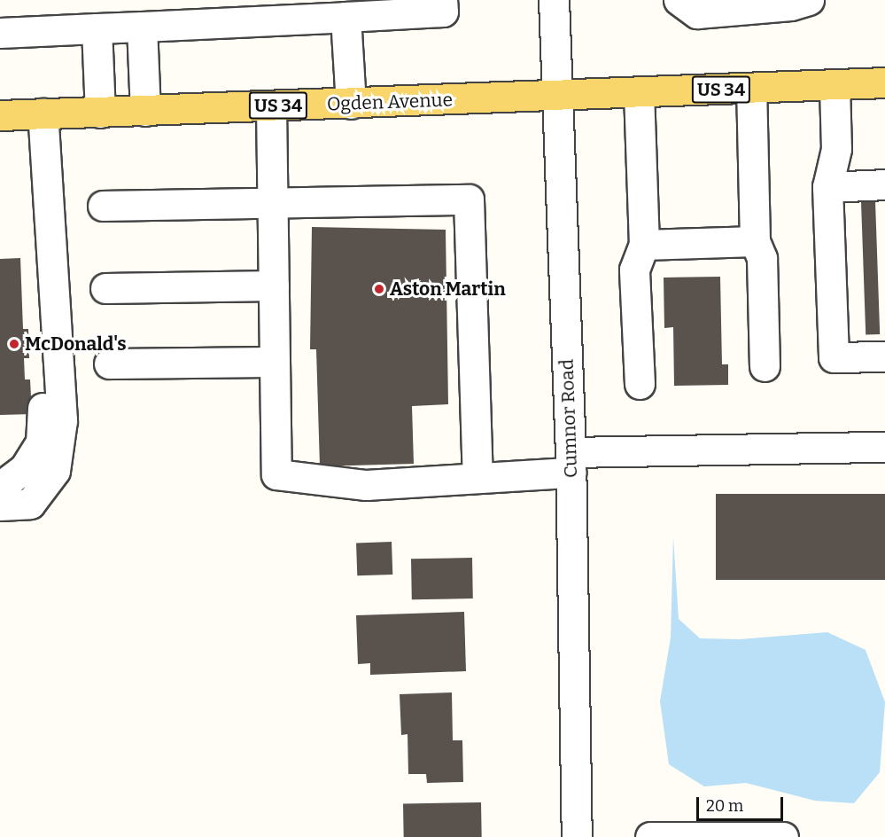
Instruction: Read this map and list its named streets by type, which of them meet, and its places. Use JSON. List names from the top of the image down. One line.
{"streets":{"main road":["US 34","Ogden Avenue"],"street":["Cumnor Road"]},"crossings":[["US 34","Ogden Avenue"],["US 34","Cumnor Road"],["Ogden Avenue","Cumnor Road"]],"places":["Aston Martin","McDonald's"],"scale_bar":"20 m"}
